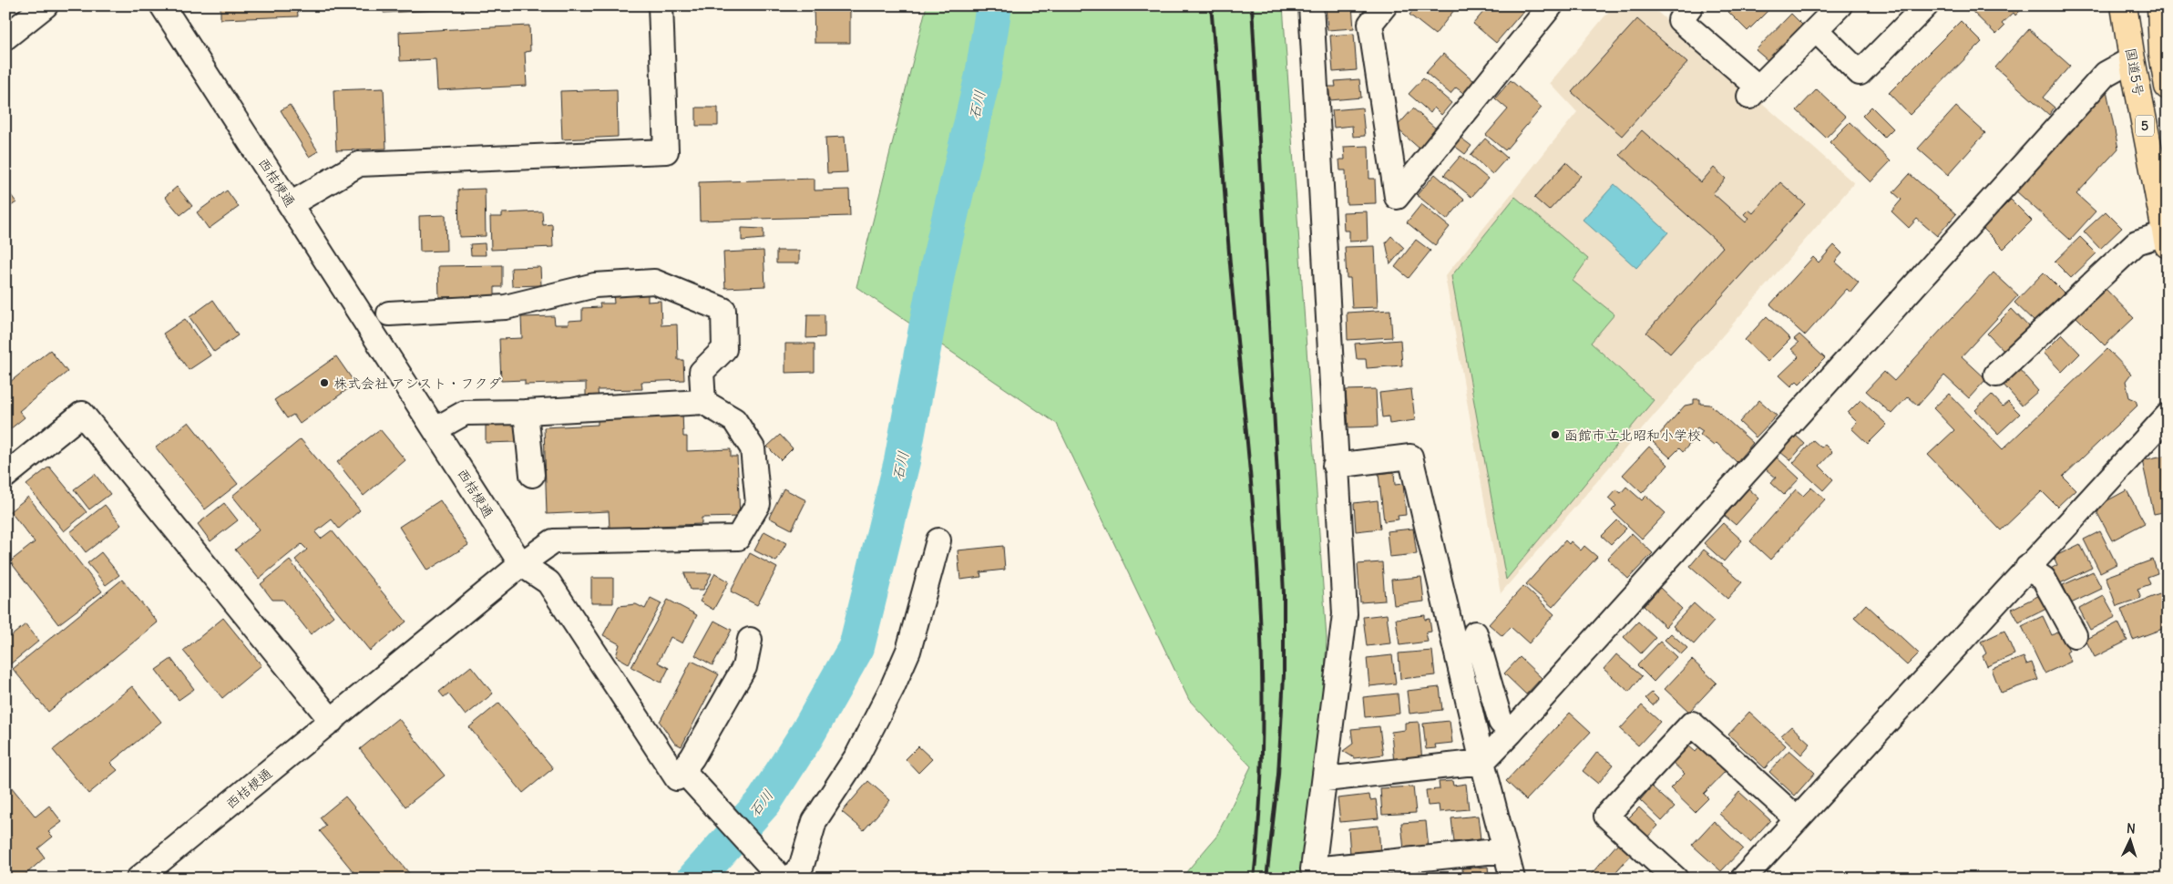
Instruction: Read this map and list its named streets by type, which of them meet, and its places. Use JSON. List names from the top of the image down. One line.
{"streets":{"highway":["国道5号","5"],"street":["西桔梗通"]},"water":["石川"],"places":["株式会社 アシスト・フクダ","函館市立北昭和小学校"],"north":"top"}
